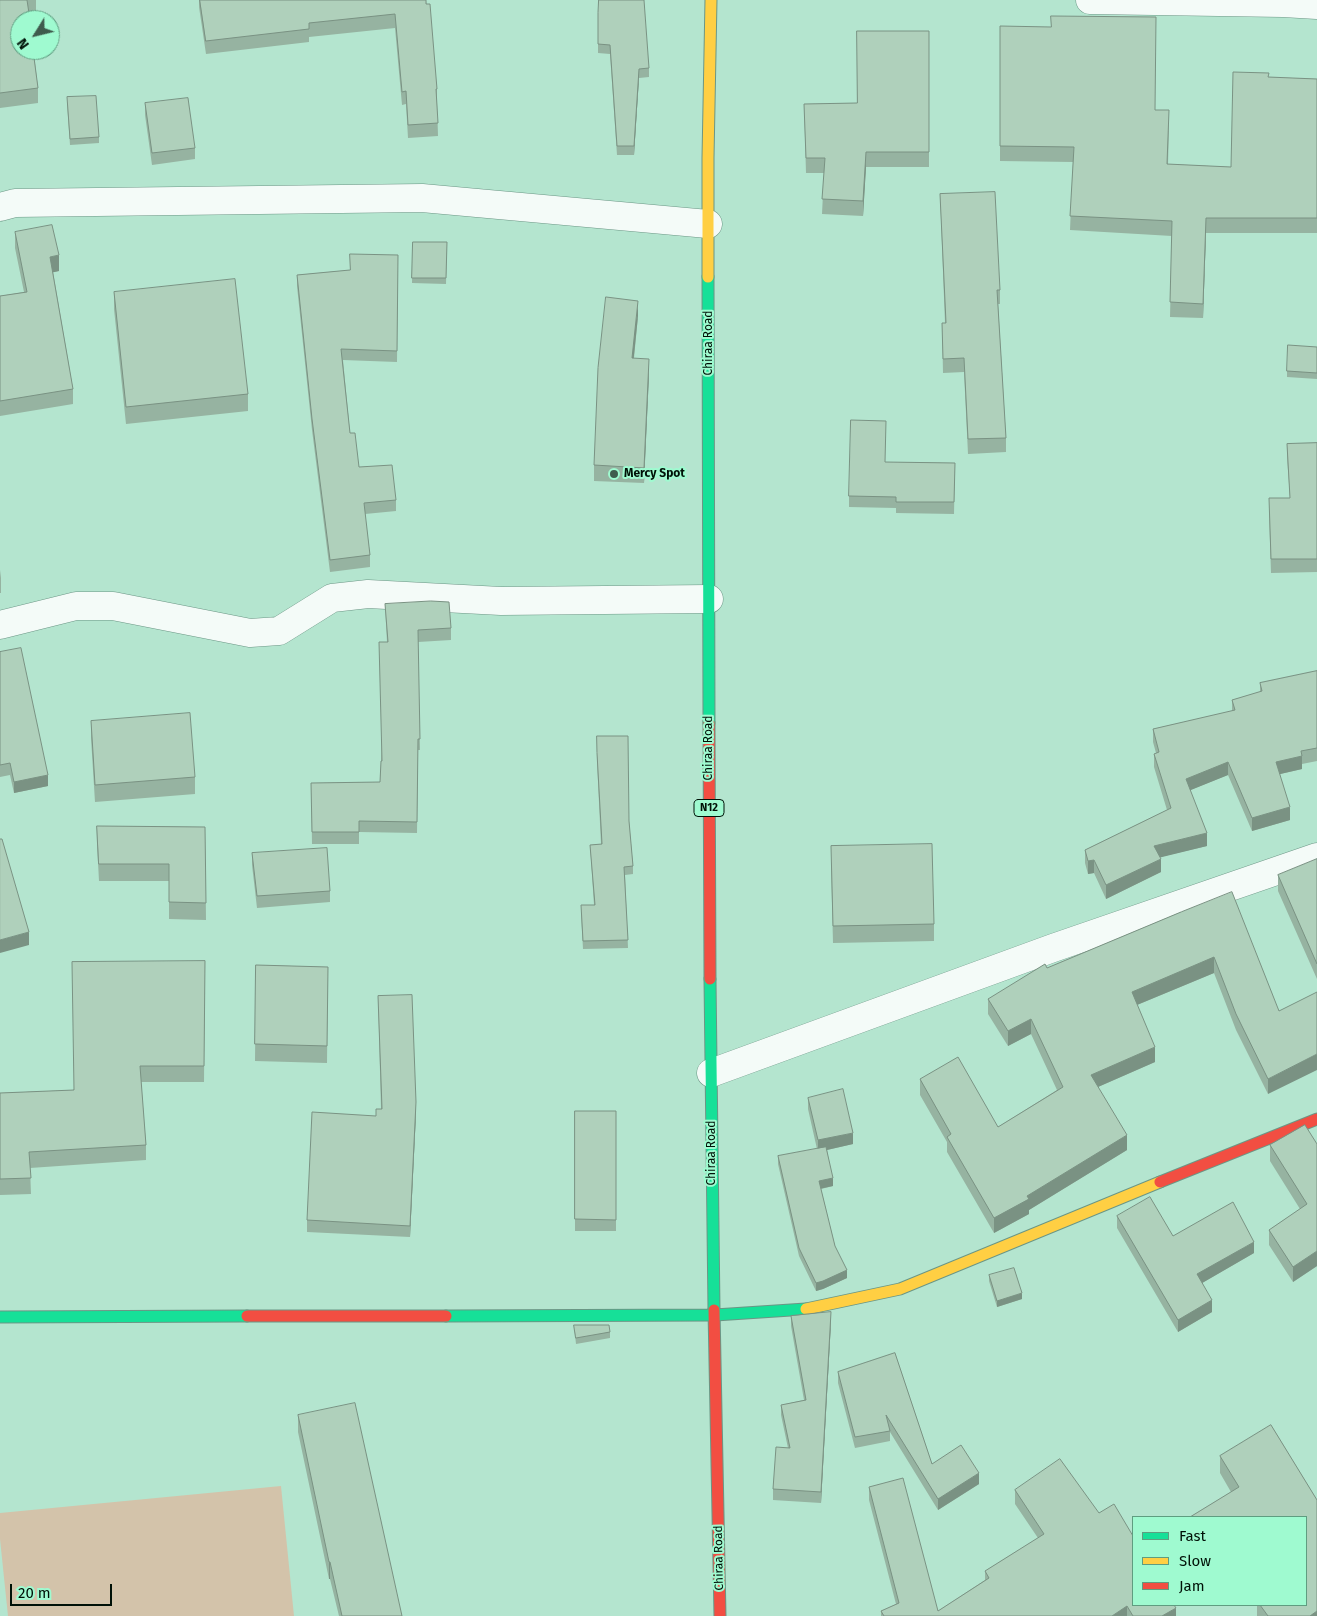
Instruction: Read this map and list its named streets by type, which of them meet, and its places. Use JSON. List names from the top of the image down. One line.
{"streets":{"main road":["Chiraa Road","N12"]},"places":["Mercy Spot"],"legend":["Fast","Slow","Jam"],"scale_bar":"20 m","north":"bottom left"}
